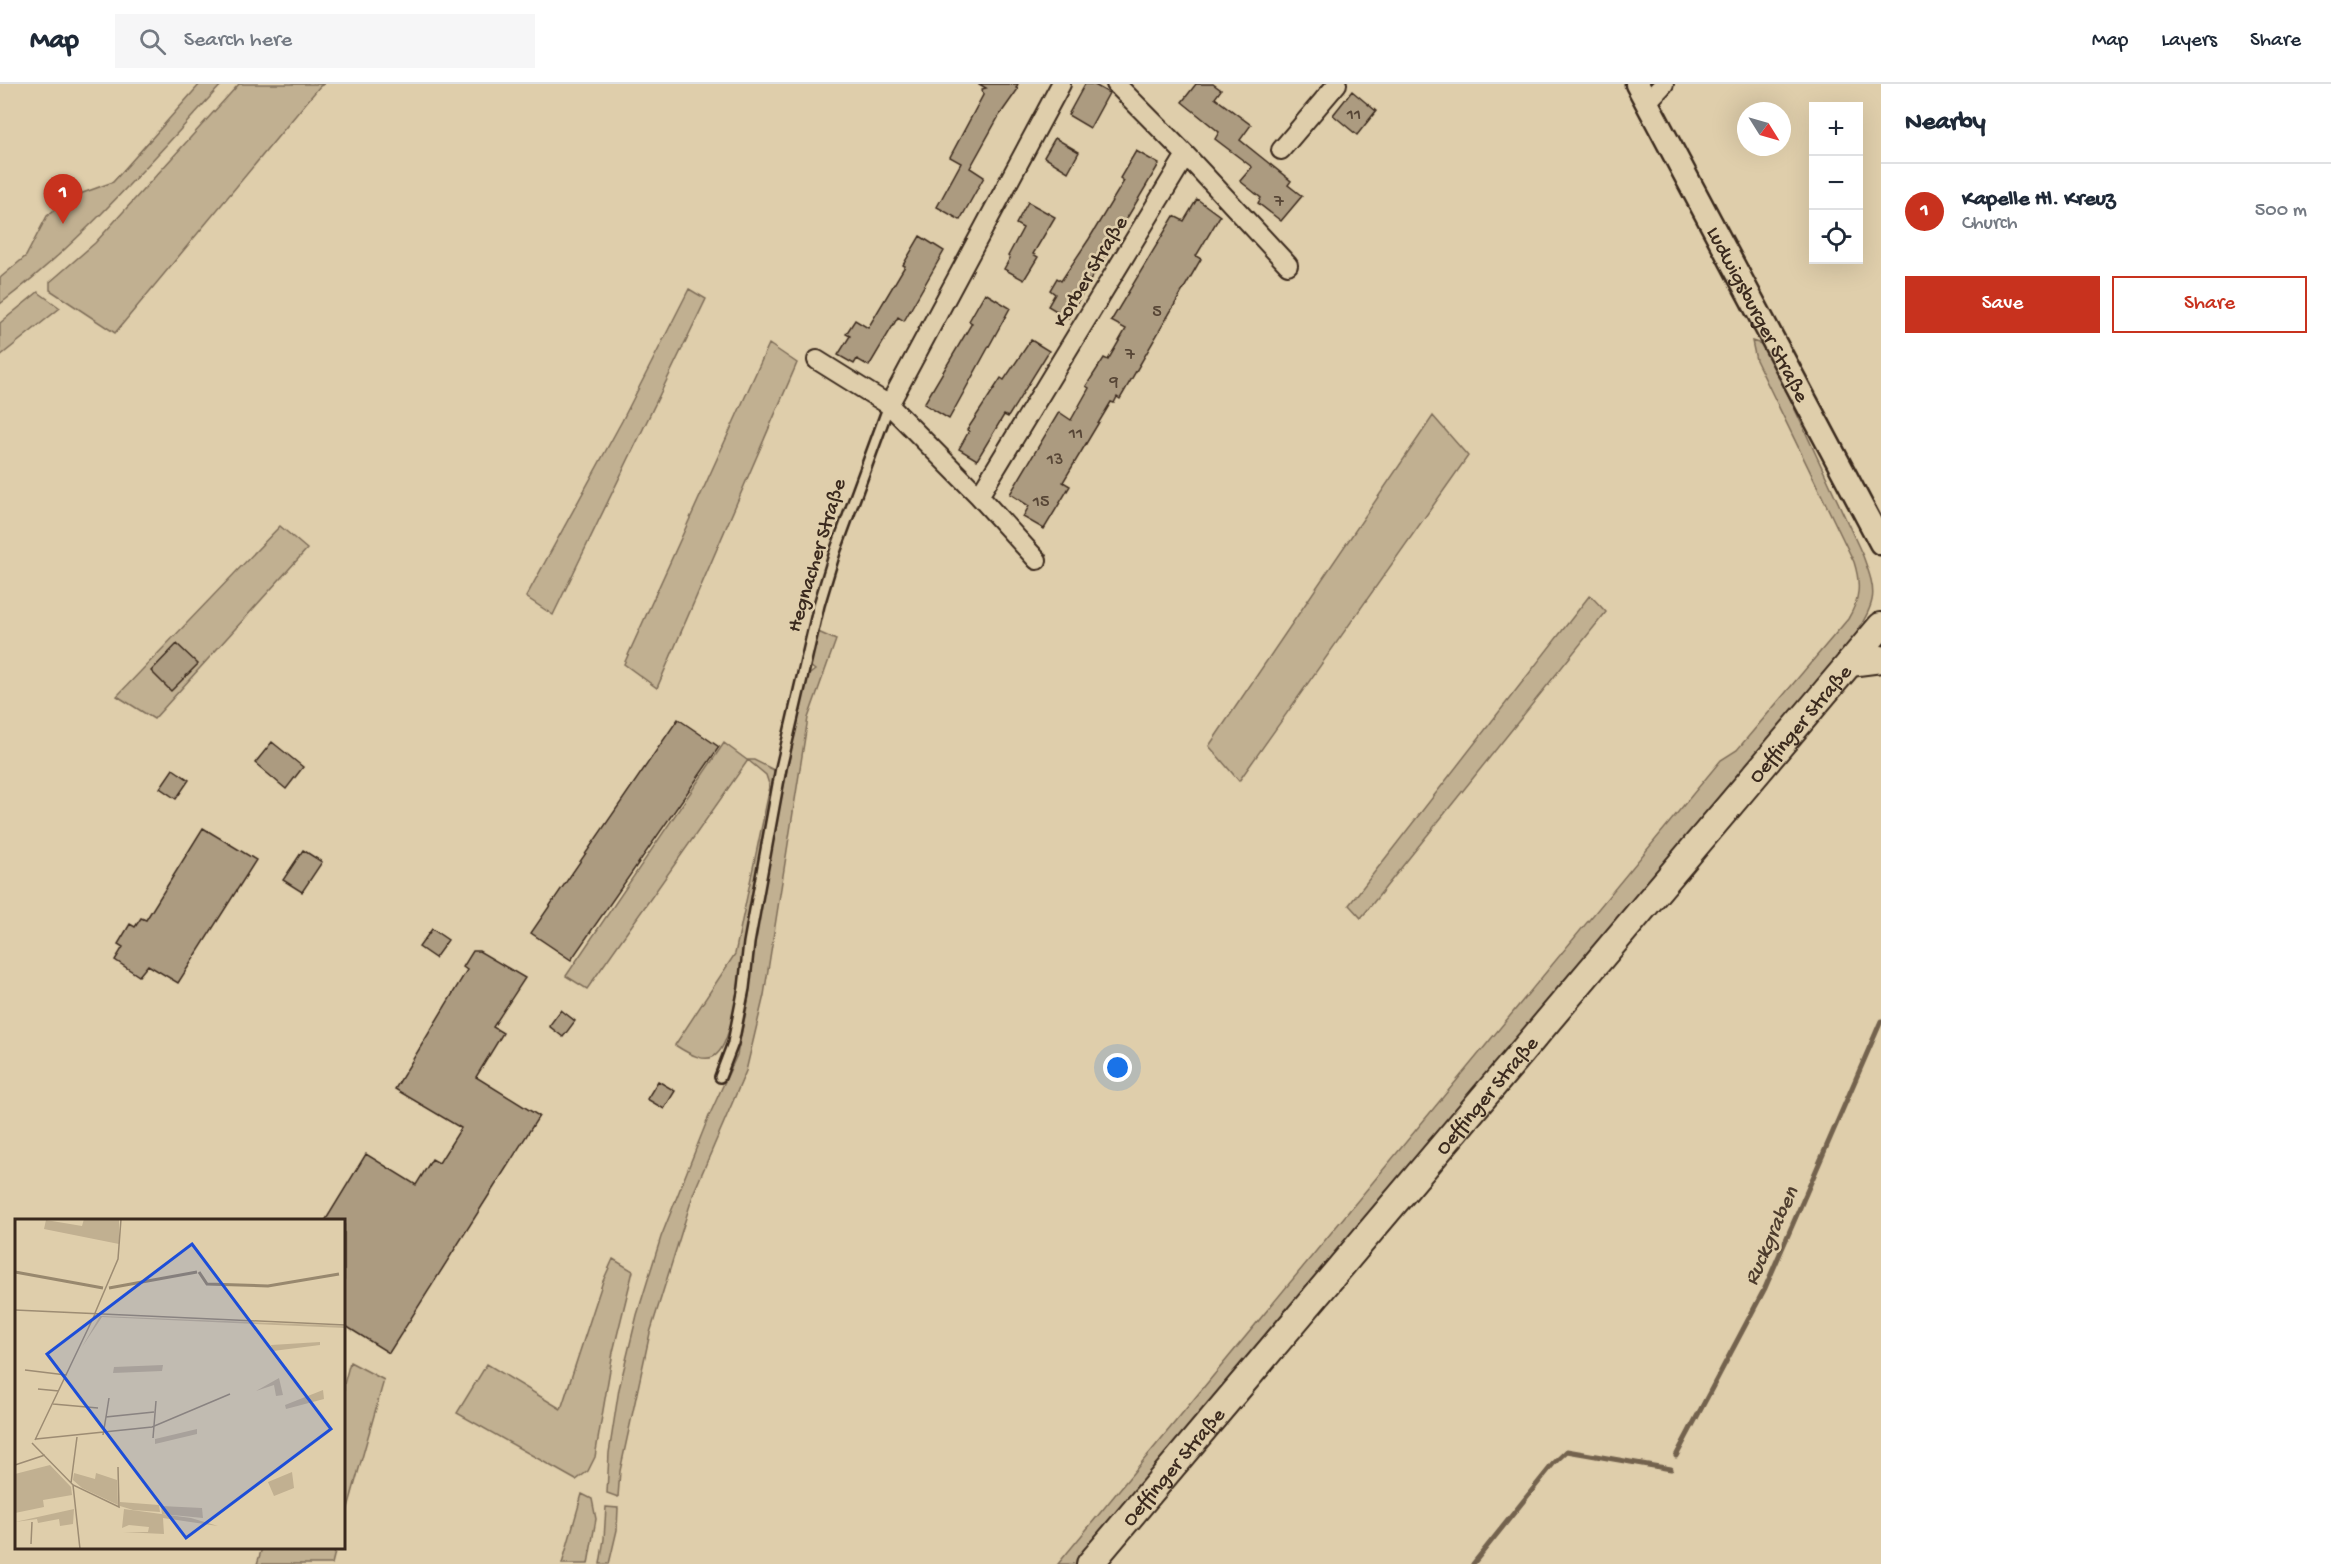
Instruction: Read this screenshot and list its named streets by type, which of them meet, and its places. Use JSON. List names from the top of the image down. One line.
{"streets":{"main road":["Oeffinger Straße"],"street":["Korber Straße","Ludwigsburger Straße","Hegnacher Straße"]},"water":["Ruckgraben"],"house_numbers":["11","7","5","7","9","11","13","15"],"north":"bottom right","page":{"header":"Map","search":"Search here","nav":["Map","Layers","Share"],"heading":"Nearby","map_buttons":["+","−"],"list":[{"mark":"1","name":"Kapelle Hl. Kreuz","note":"Church","value":"500 m"}],"pins":"1","buttons":["Save","Share"]}}
